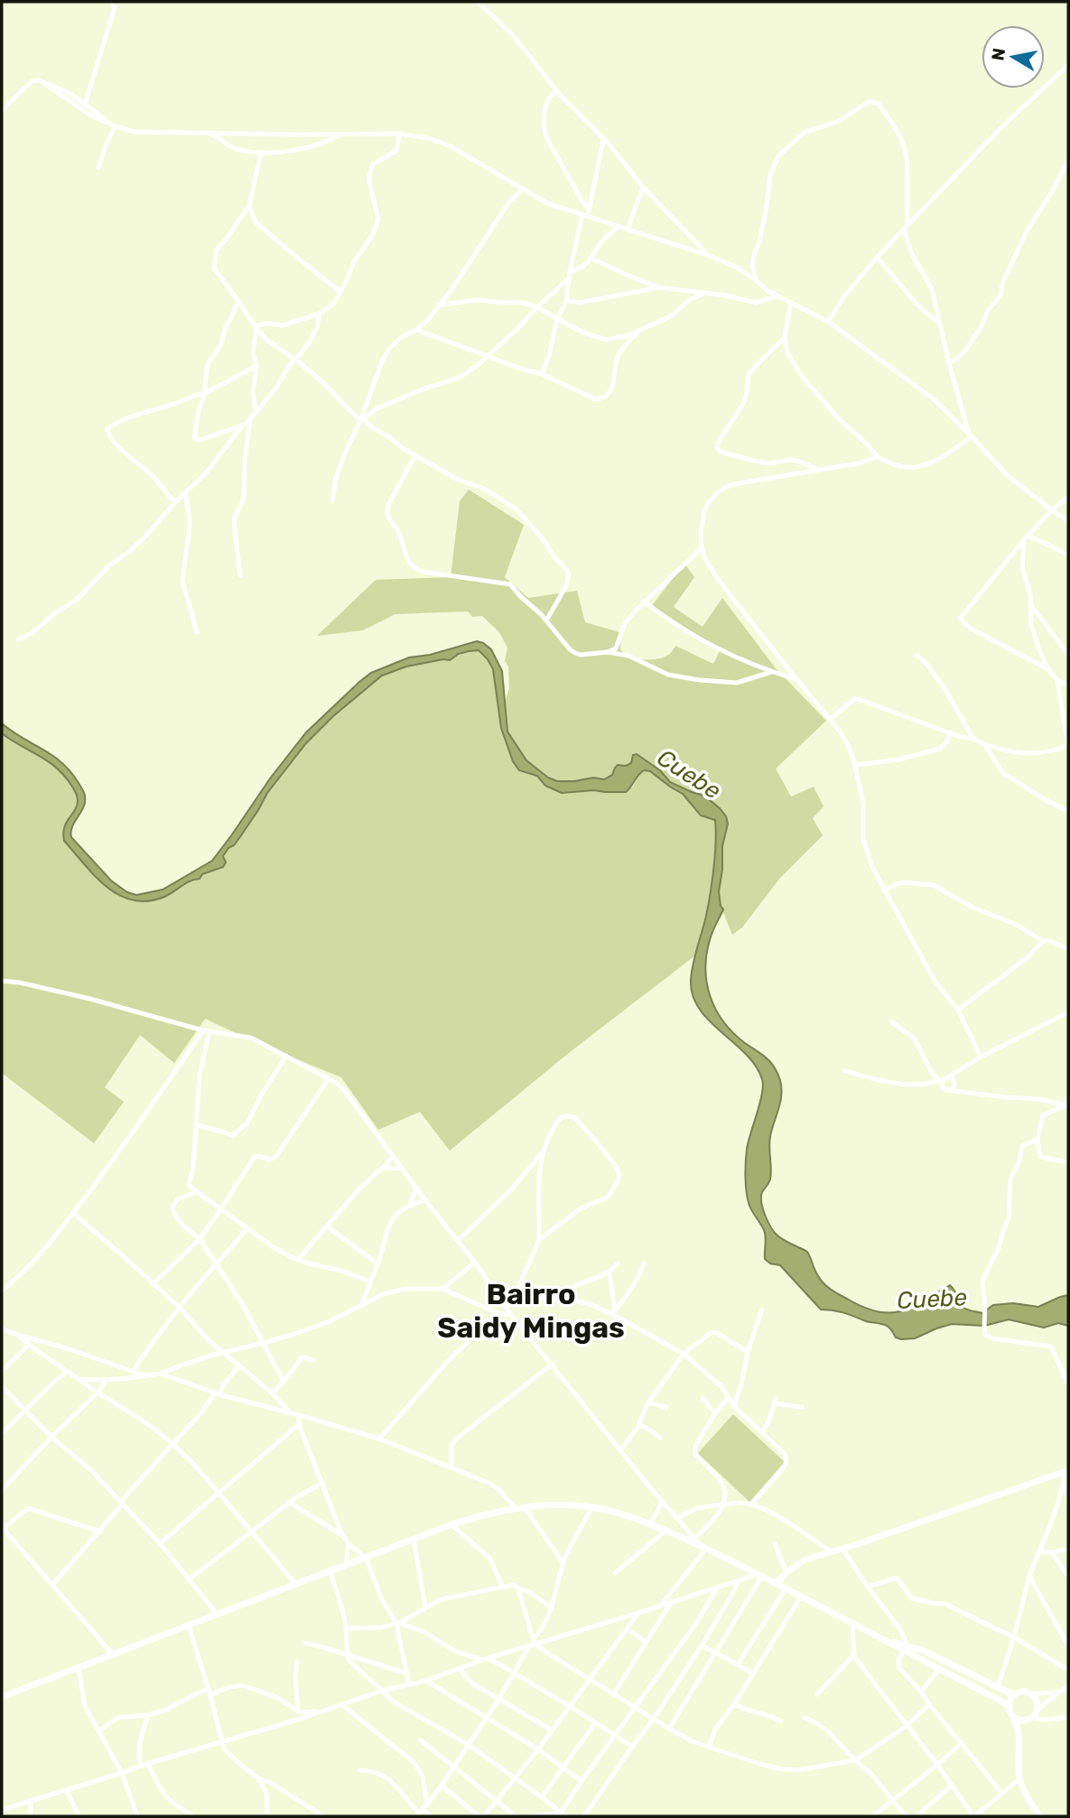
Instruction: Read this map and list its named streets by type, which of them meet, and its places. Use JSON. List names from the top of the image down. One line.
{"districts":["Bairro Saidy Mingas"],"water":["Cuebe"],"north":"left"}
